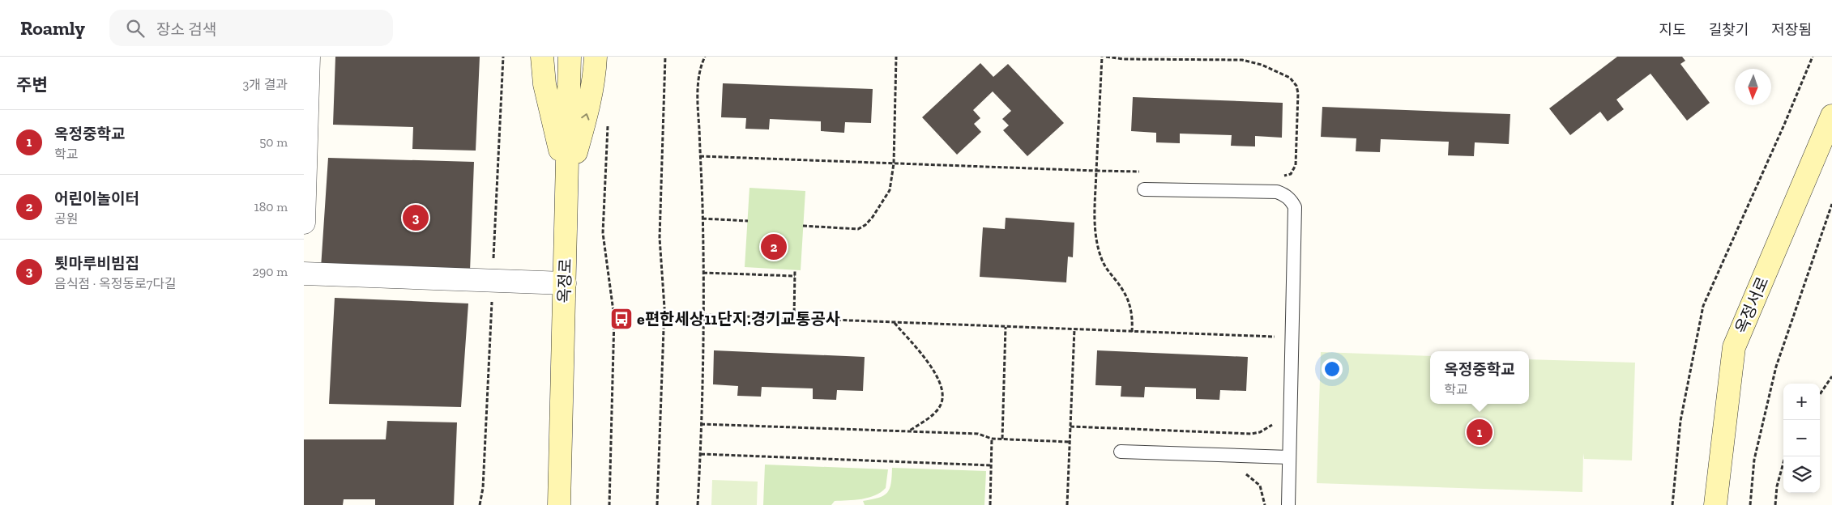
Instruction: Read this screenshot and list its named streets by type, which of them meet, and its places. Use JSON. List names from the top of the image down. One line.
{"streets":{"main road":["옥정로","옥정서로"]},"places":{"bus stop":["e편한세상11단지.경기교통공사"]},"north":"bottom","page":{"header":"Roamly","search":"장소 검색","nav":["지도","길찾기","저장됨"],"heading":["주변","3개 결과"],"list":[{"mark":"1","name":"옥정중학교","note":"학교","value":"50 m"},{"mark":"2","name":"어린이놀이터","note":"공원","value":"180 m"},{"mark":"3","name":"툇마루비빔집","note":"음식점 · 옥정동로7다길","value":"290 m"}],"pins":["3","2","1"],"popup":["옥정중학교","학교"],"map_buttons":["+","−"]}}
